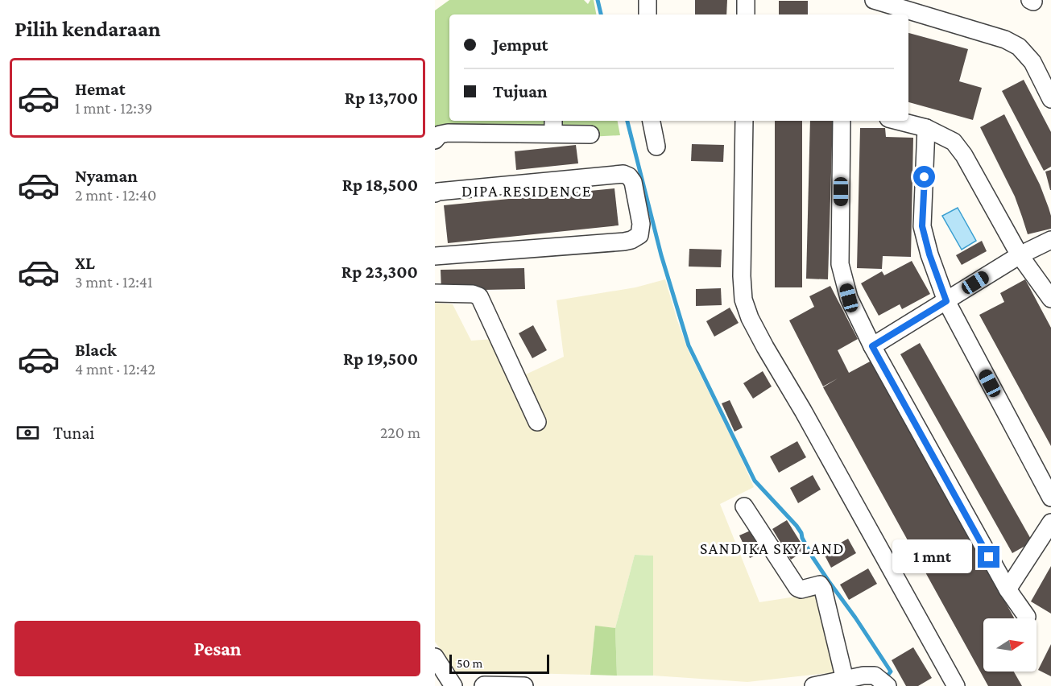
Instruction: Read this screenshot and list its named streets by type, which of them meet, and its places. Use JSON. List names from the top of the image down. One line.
{"districts":["DIPA RESIDENCE","SANDIKA SKYLAND"],"scale_bar":"50 m","north":"right","page":{"heading":"Pilih kendaraan","banner":["Jemput","Tujuan"],"list":[{"name":"Hemat","note":"1 mnt · 12:39","value":"Rp 13,700"},{"name":"Nyaman","note":"2 mnt · 12:40","value":"Rp 18,500"},{"name":"XL","note":"3 mnt · 12:41","value":"Rp 23,300"},{"name":"Black","note":"4 mnt · 12:42","value":"Rp 19,500"}],"pay":["Tunai","220 m"],"bubble":"1 mnt","buttons":"Pesan","scale":"50 m"}}
